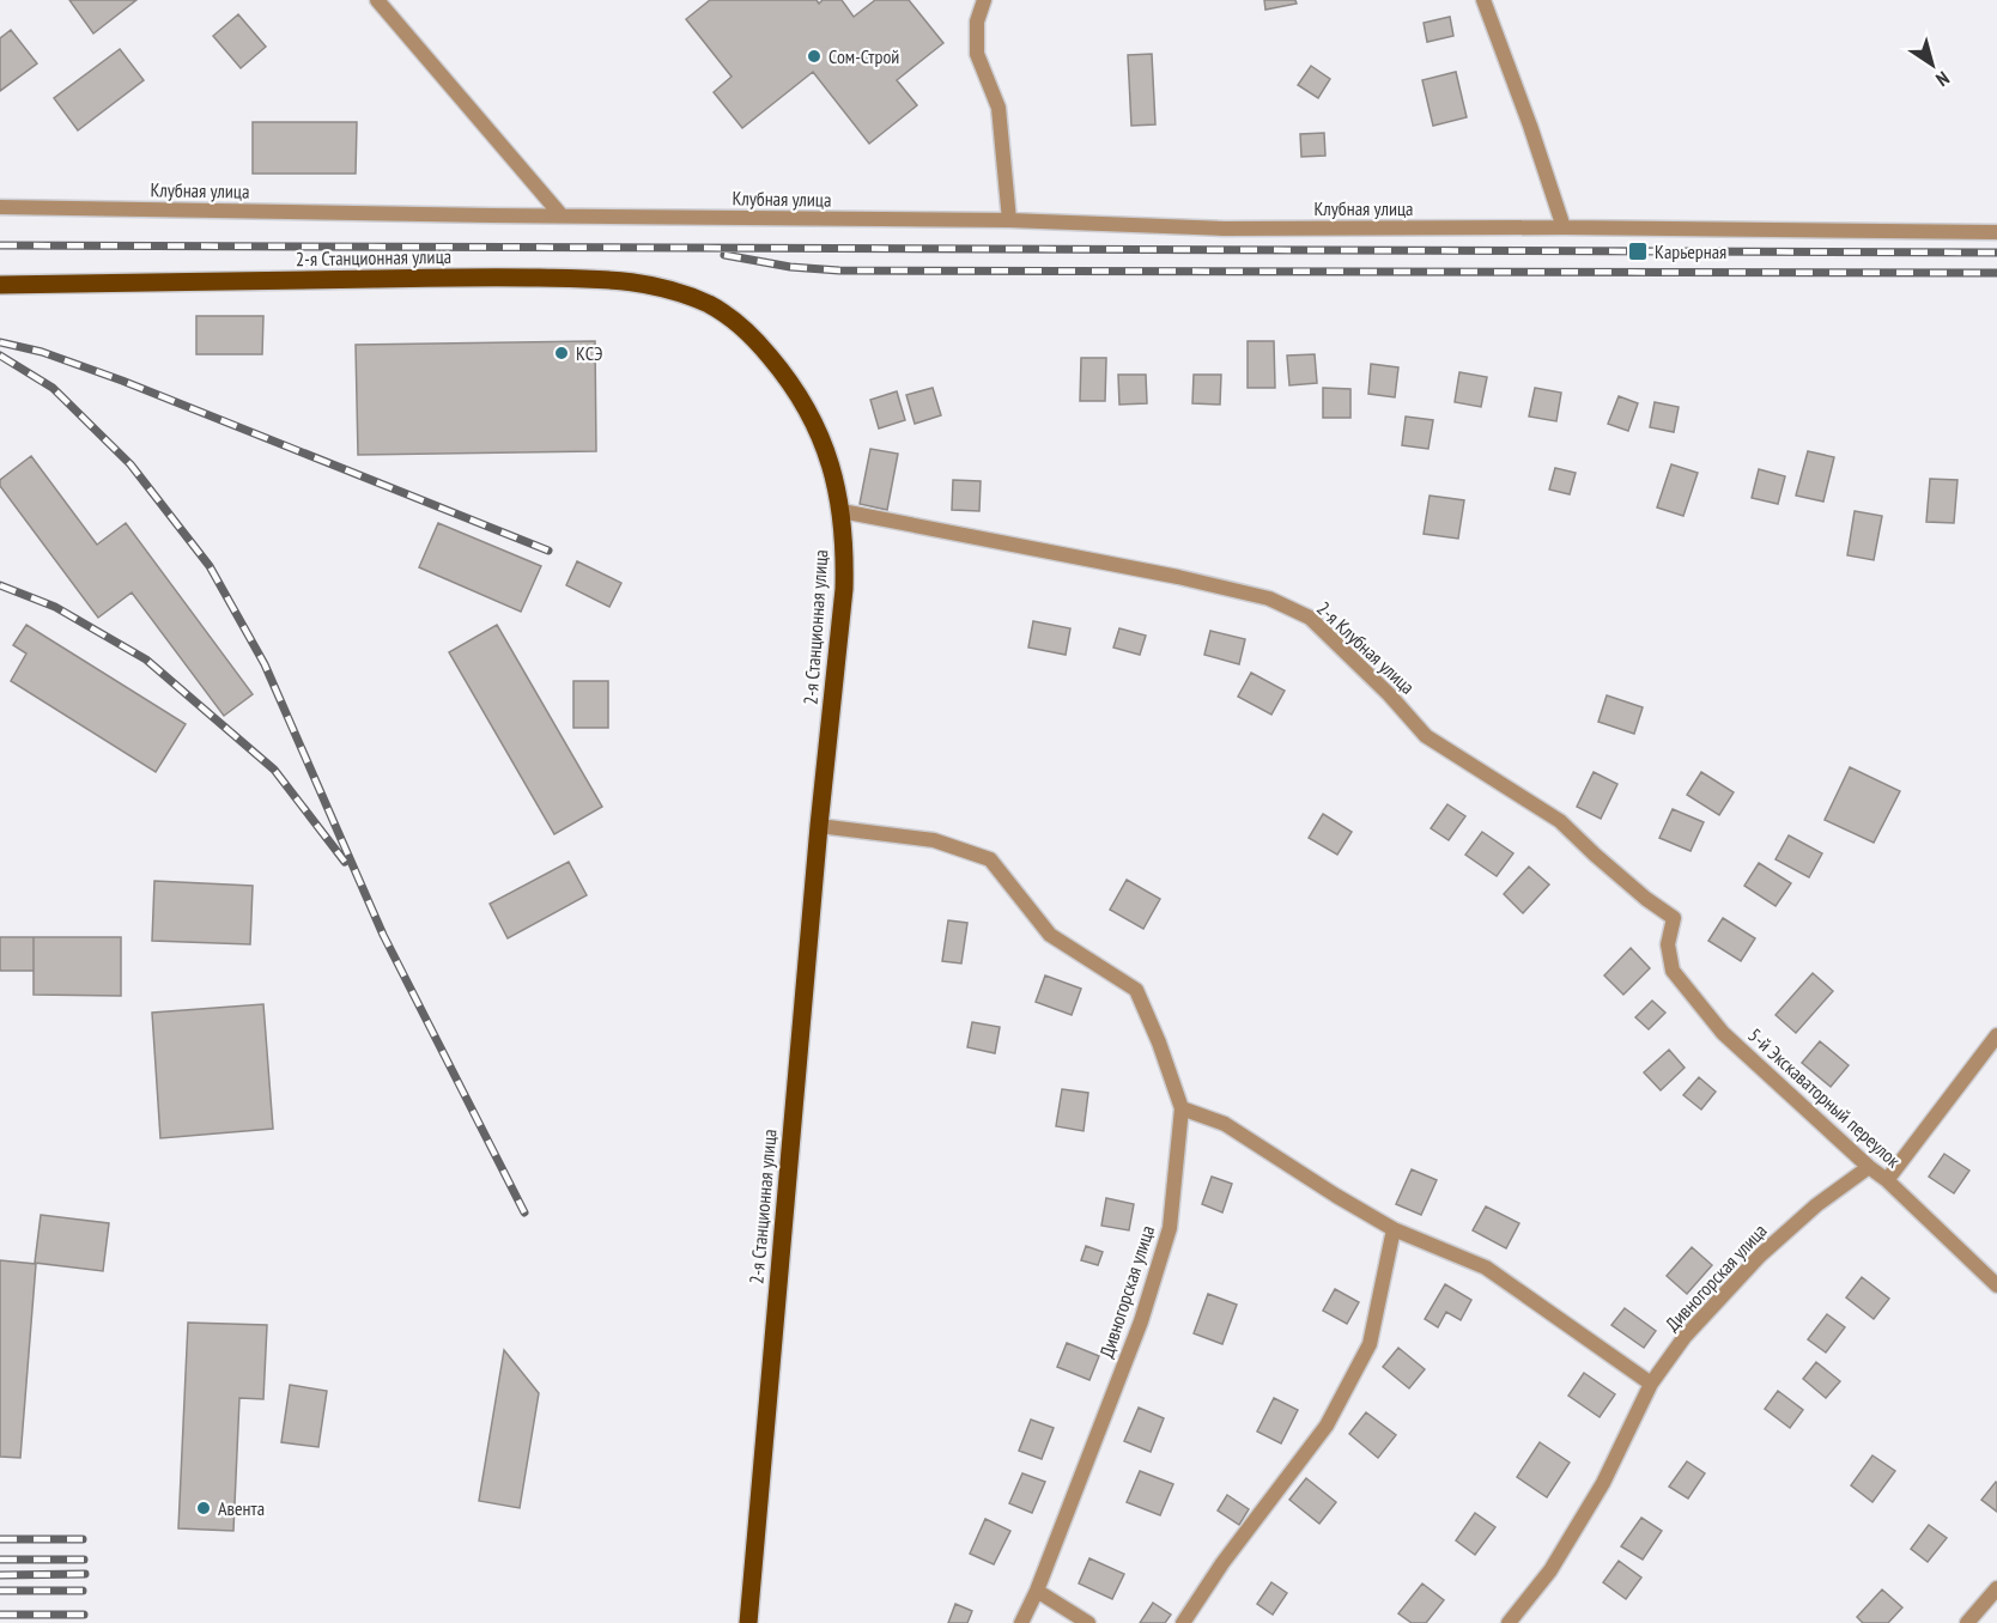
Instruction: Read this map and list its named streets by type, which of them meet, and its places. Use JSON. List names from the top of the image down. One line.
{"streets":{"main road":["2-я Станционная улица"],"street":["Клубная улица","2-я Клубная улица","5-й Экскаваторный переулок","Дивногорская улица"]},"crossings":[["2-я Станционная улица","2-я Клубная улица"],["2-я Станционная улица","Дивногорская улица"],["2-я Клубная улица","5-й Экскаваторный переулок"],["5-й Экскаваторный переулок","Дивногорская улица"]],"places":{"other":["Сом-Строй","КСЭ","Авента"],"transit":["Карьерная"]},"north":"bottom right"}
